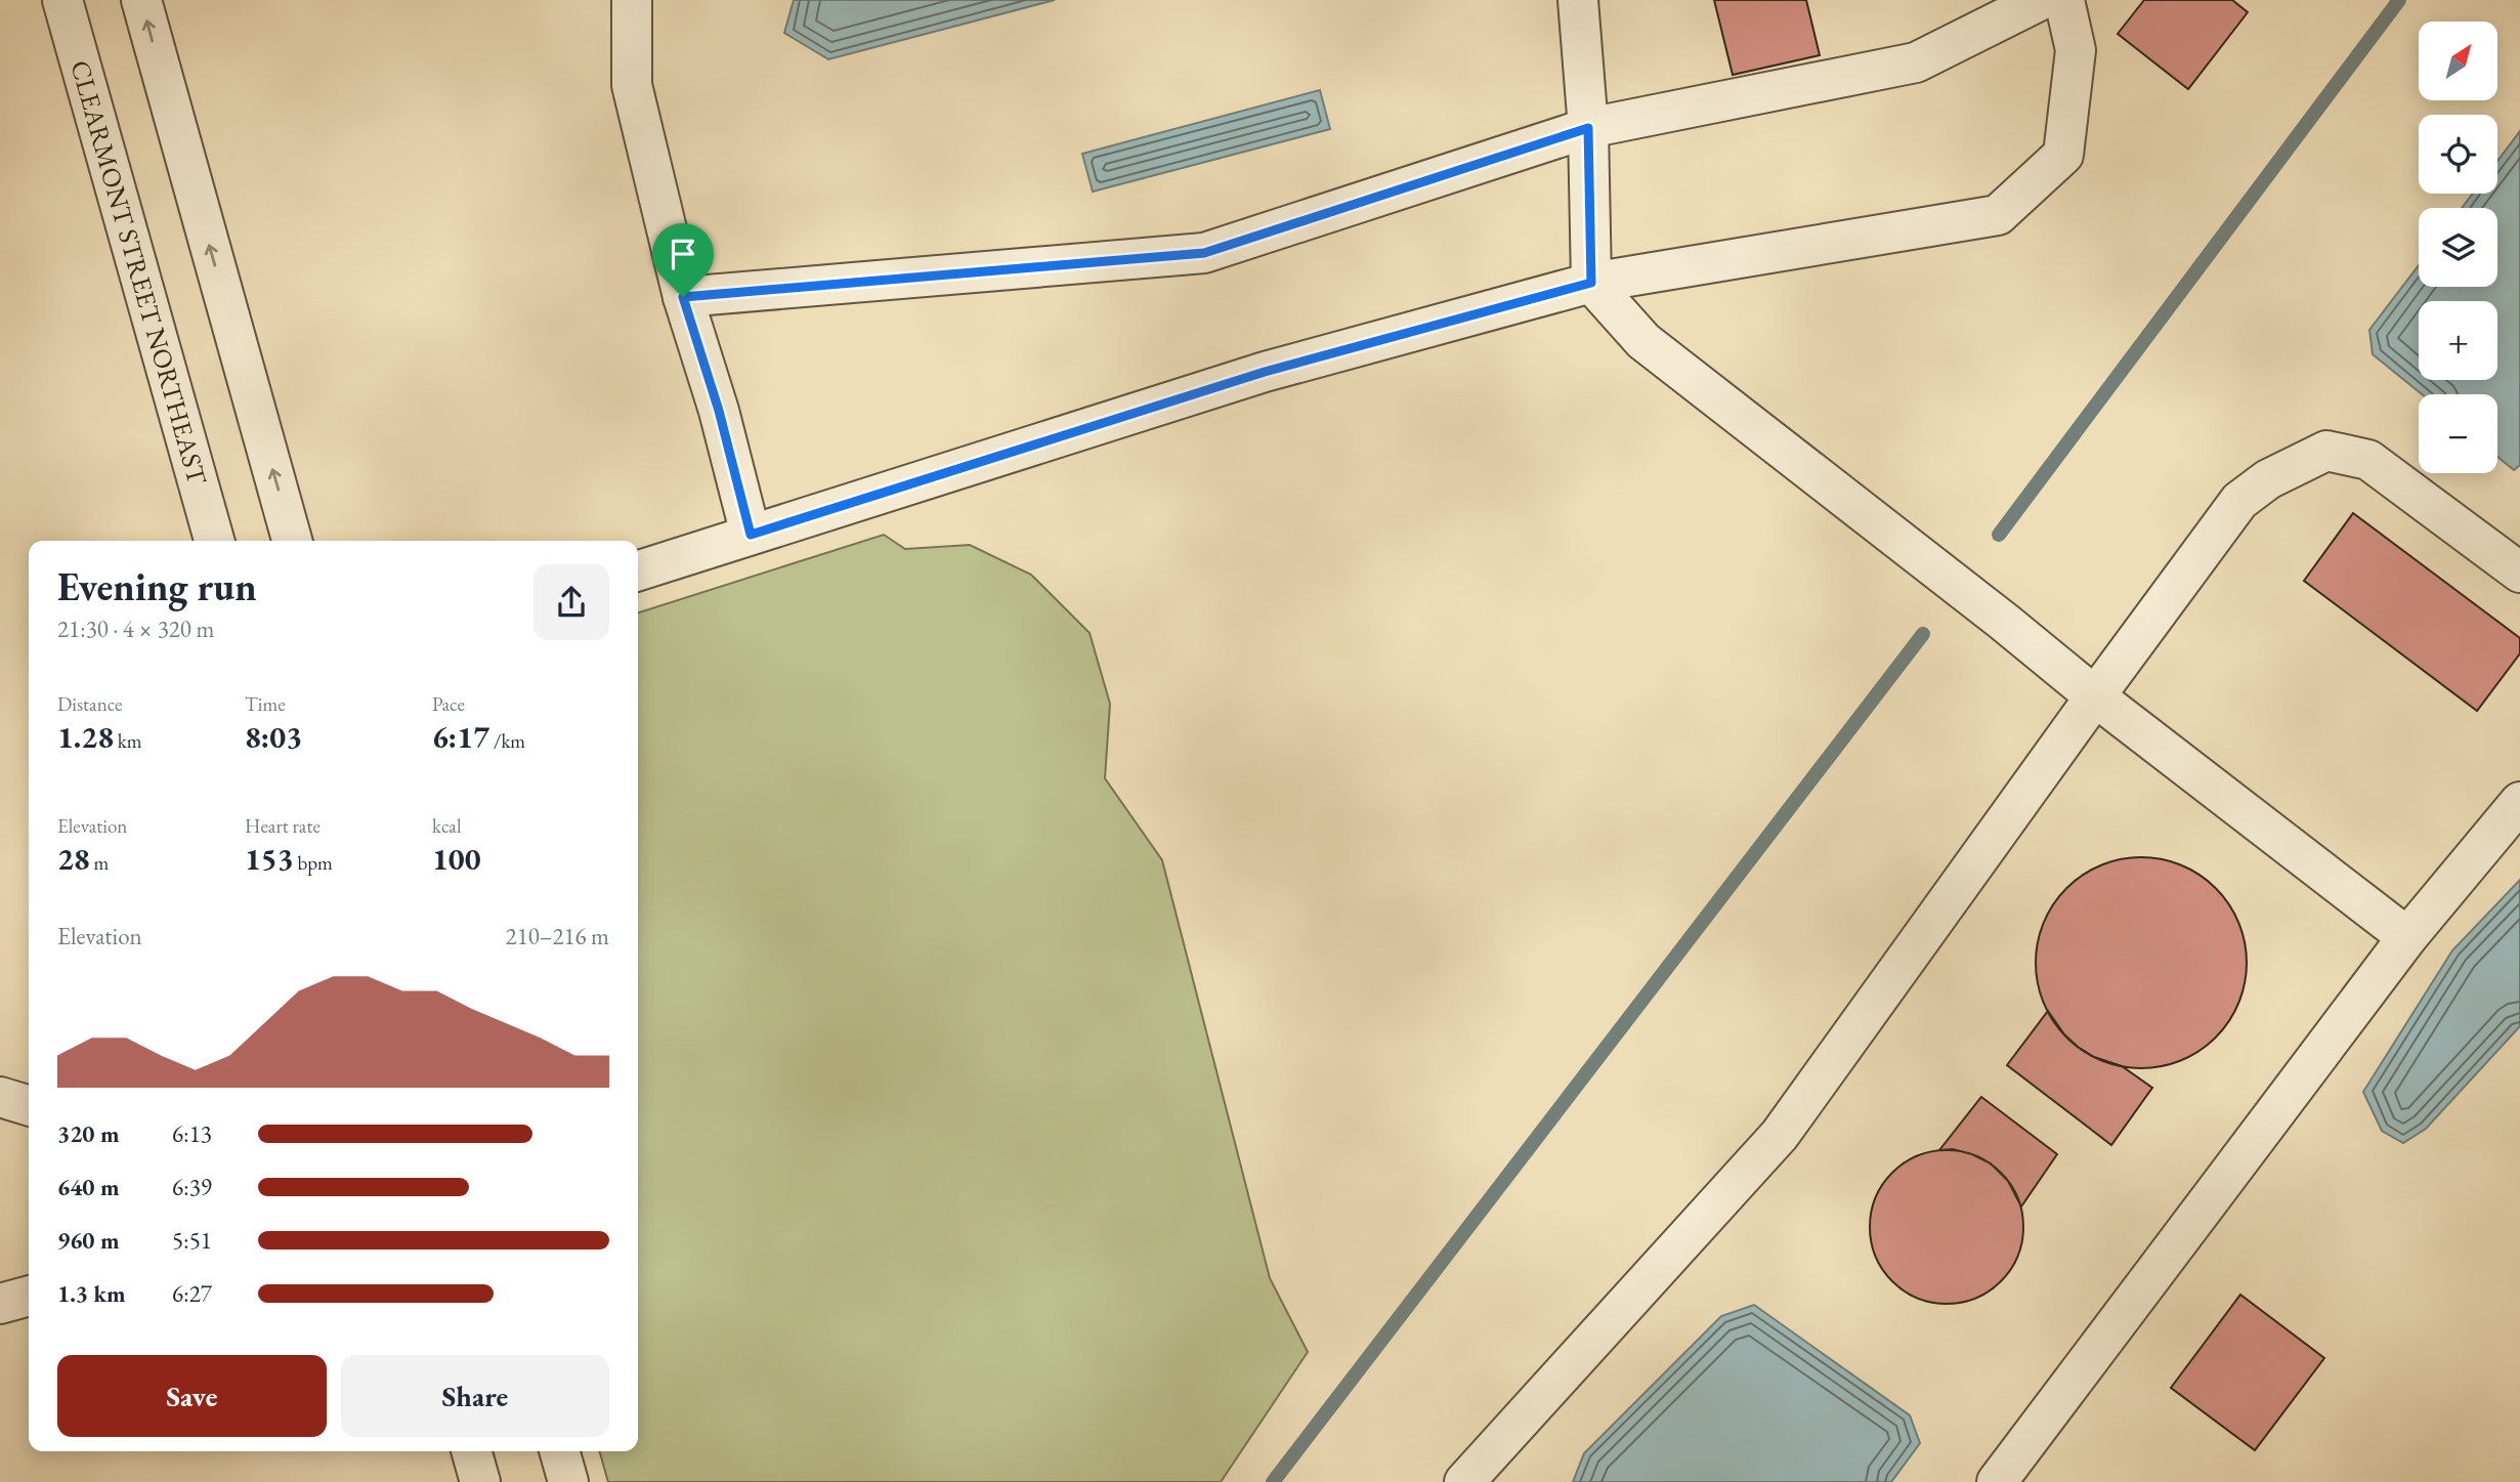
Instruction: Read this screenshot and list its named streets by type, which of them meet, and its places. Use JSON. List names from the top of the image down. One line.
{"streets":{"street":["CLEARMONT STREET NORTHEAST"]},"north":"top right","page":{"map_buttons":["+","−"],"heading":["Evening run","21:30 · 4 × 320 m"],"stats":[["Distance","1.28 km"],["Time","8:03"],["Pace","6:17 /km"],["Elevation","28 m"],["Heart rate","153 bpm"],["kcal","100"]],"chart":["Elevation","210–216 m"],"list":[{"name":"320 m","note":"6:13"},{"name":"640 m","note":"6:39"},{"name":"960 m","note":"5:51"},{"name":"1.3 km","note":"6:27"}],"buttons":["Save","Share"]}}
